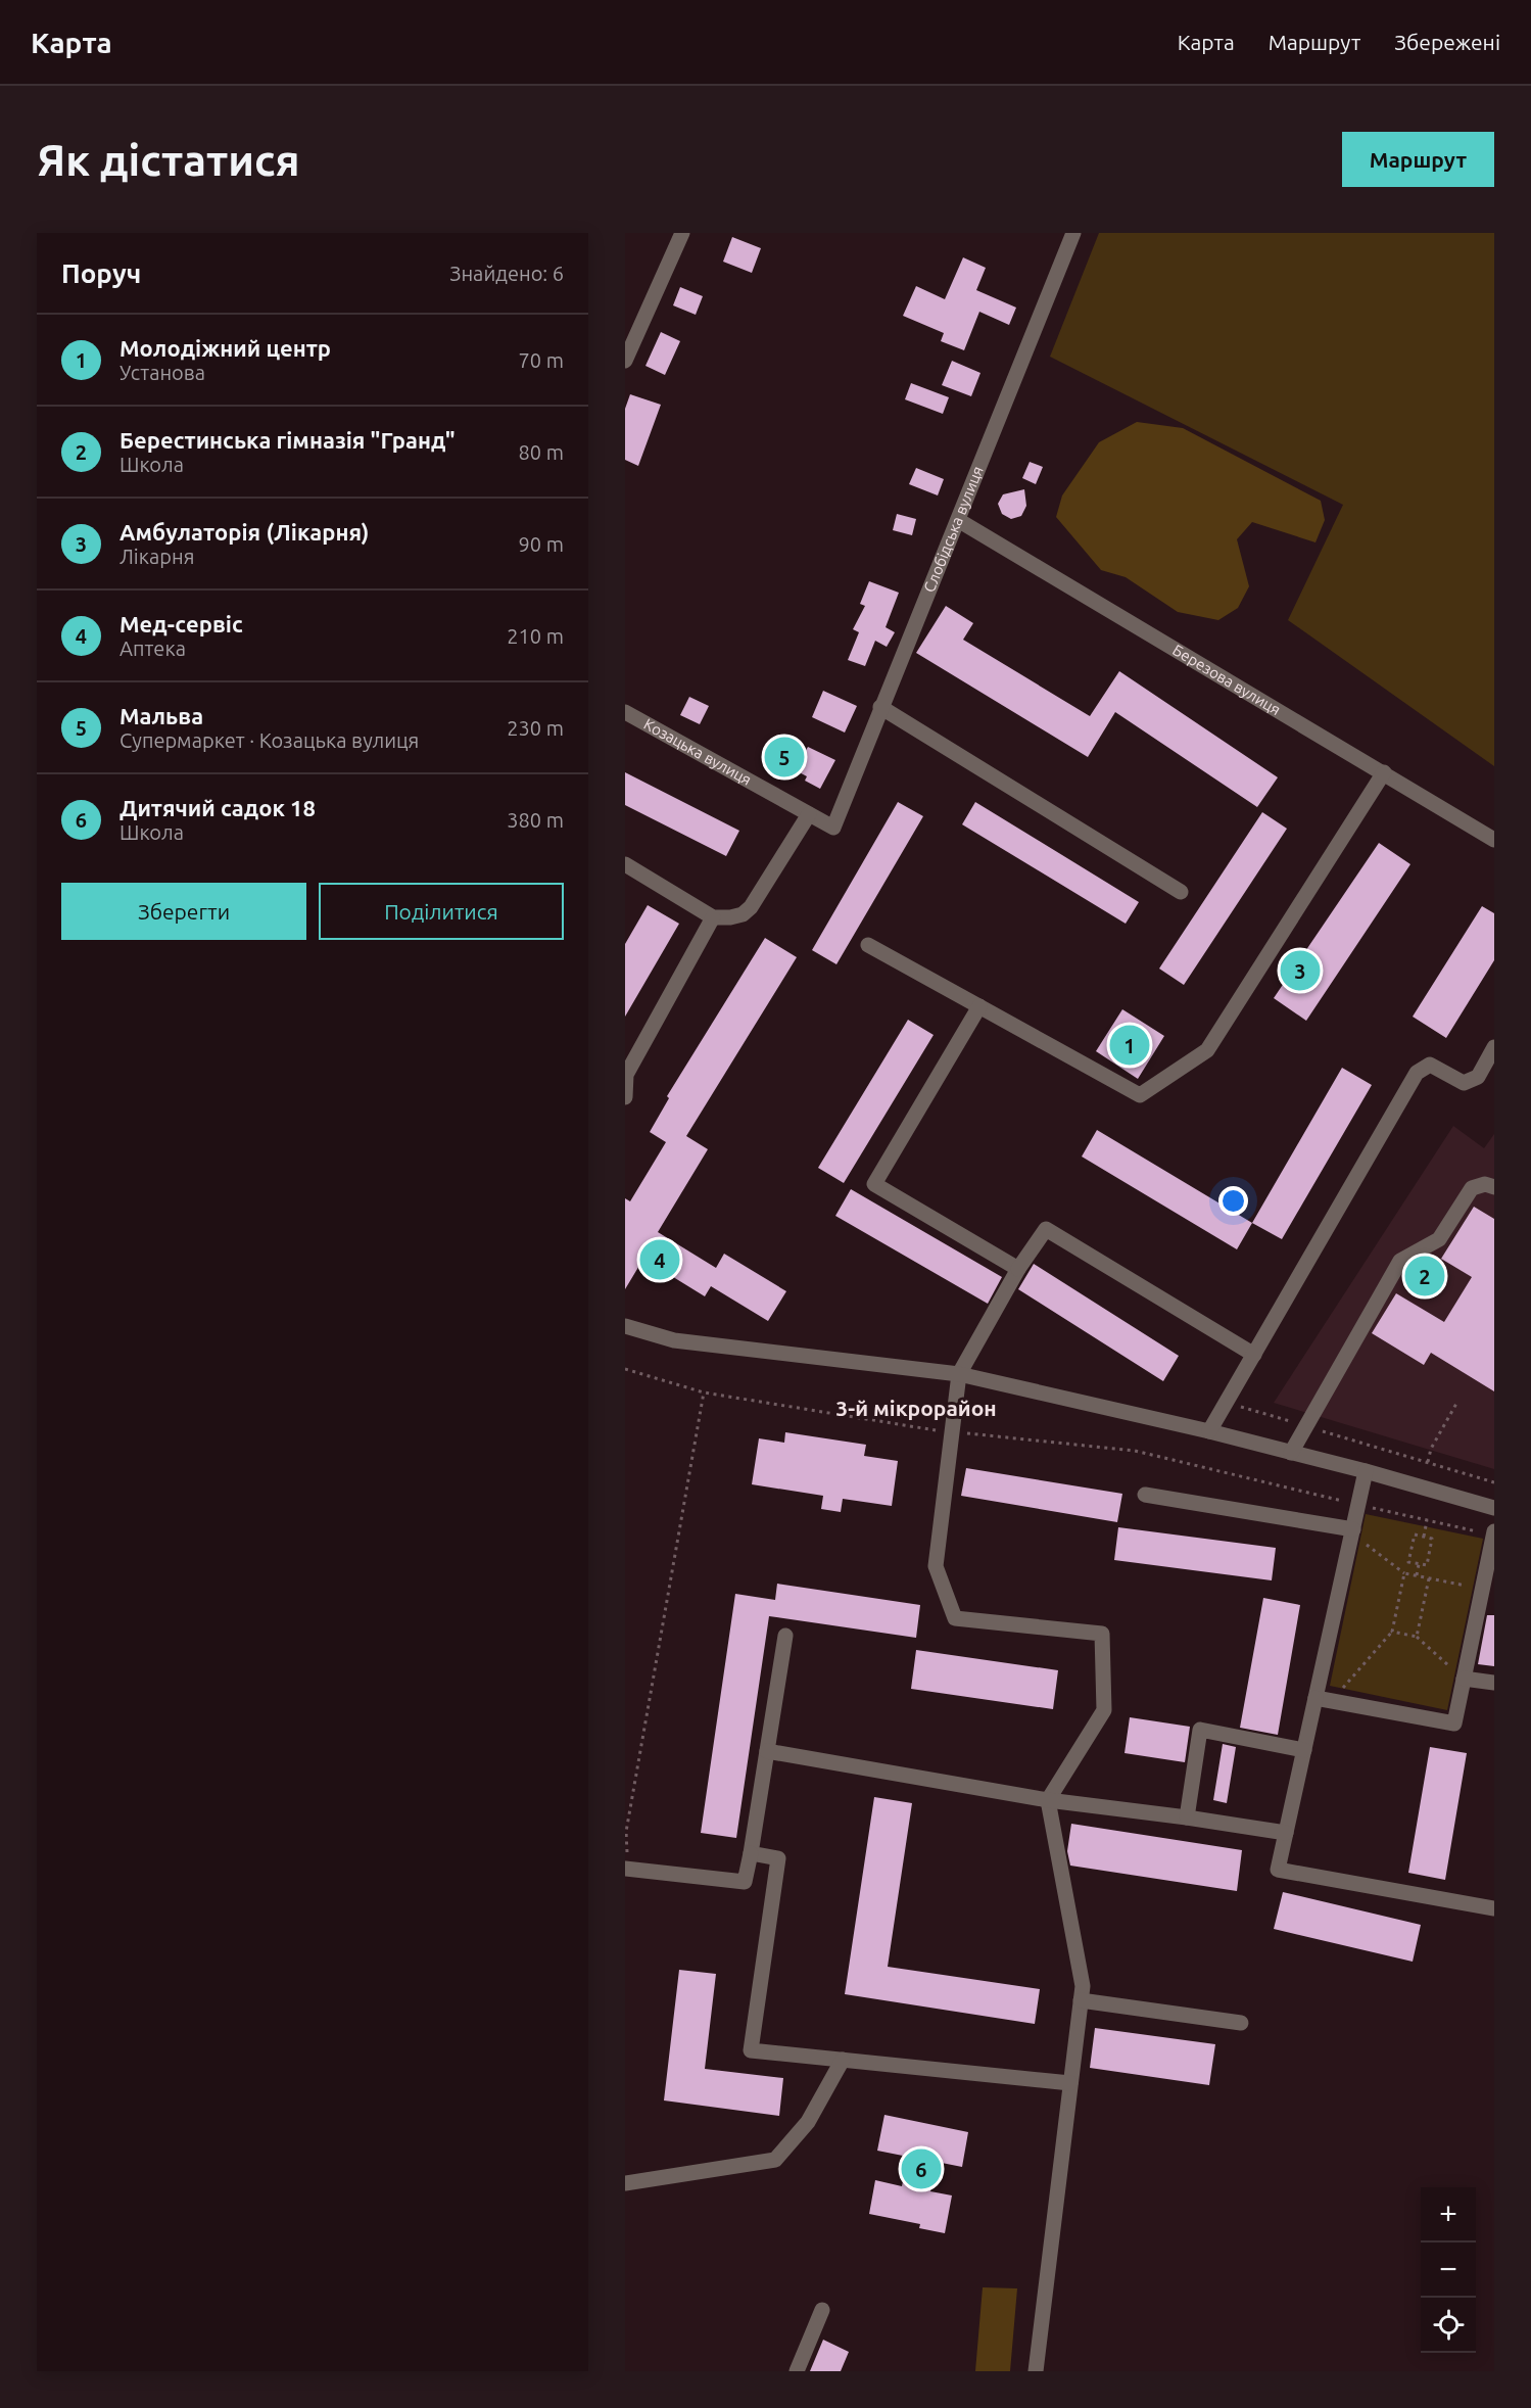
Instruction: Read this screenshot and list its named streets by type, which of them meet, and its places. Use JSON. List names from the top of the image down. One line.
{"streets":{"street":["Слобідська вулиця","Березова вулиця","Козацька вулиця"]},"crossings":[["Слобідська вулиця","Березова вулиця"],["Слобідська вулиця","Козацька вулиця"]],"districts":["3-й мікрорайон"],"page":{"header":"Карта","nav":["Карта","Маршрут","Збережені"],"buttons":["Маршрут",["Зберегти","Поділитися"]],"title":"Як дістатися","heading":["Поруч","Знайдено: 6"],"list":[{"mark":"1","name":"Молодіжний центр","note":"Установа","value":"70 m"},{"mark":"2","name":"Берестинська гімназія \"Гранд\"","note":"Школа","value":"80 m"},{"mark":"3","name":"Амбулаторія (Лікарня)","note":"Лікарня","value":"90 m"},{"mark":"4","name":"Мед-сервіс","note":"Аптека","value":"210 m"},{"mark":"5","name":"Мальва","note":"Супермаркет · Козацька вулиця","value":"230 m"},{"mark":"6","name":"Дитячий садок 18","note":"Школа","value":"380 m"}],"pins":["5","3","1","4","2","6"],"map_buttons":["+","−"]}}
